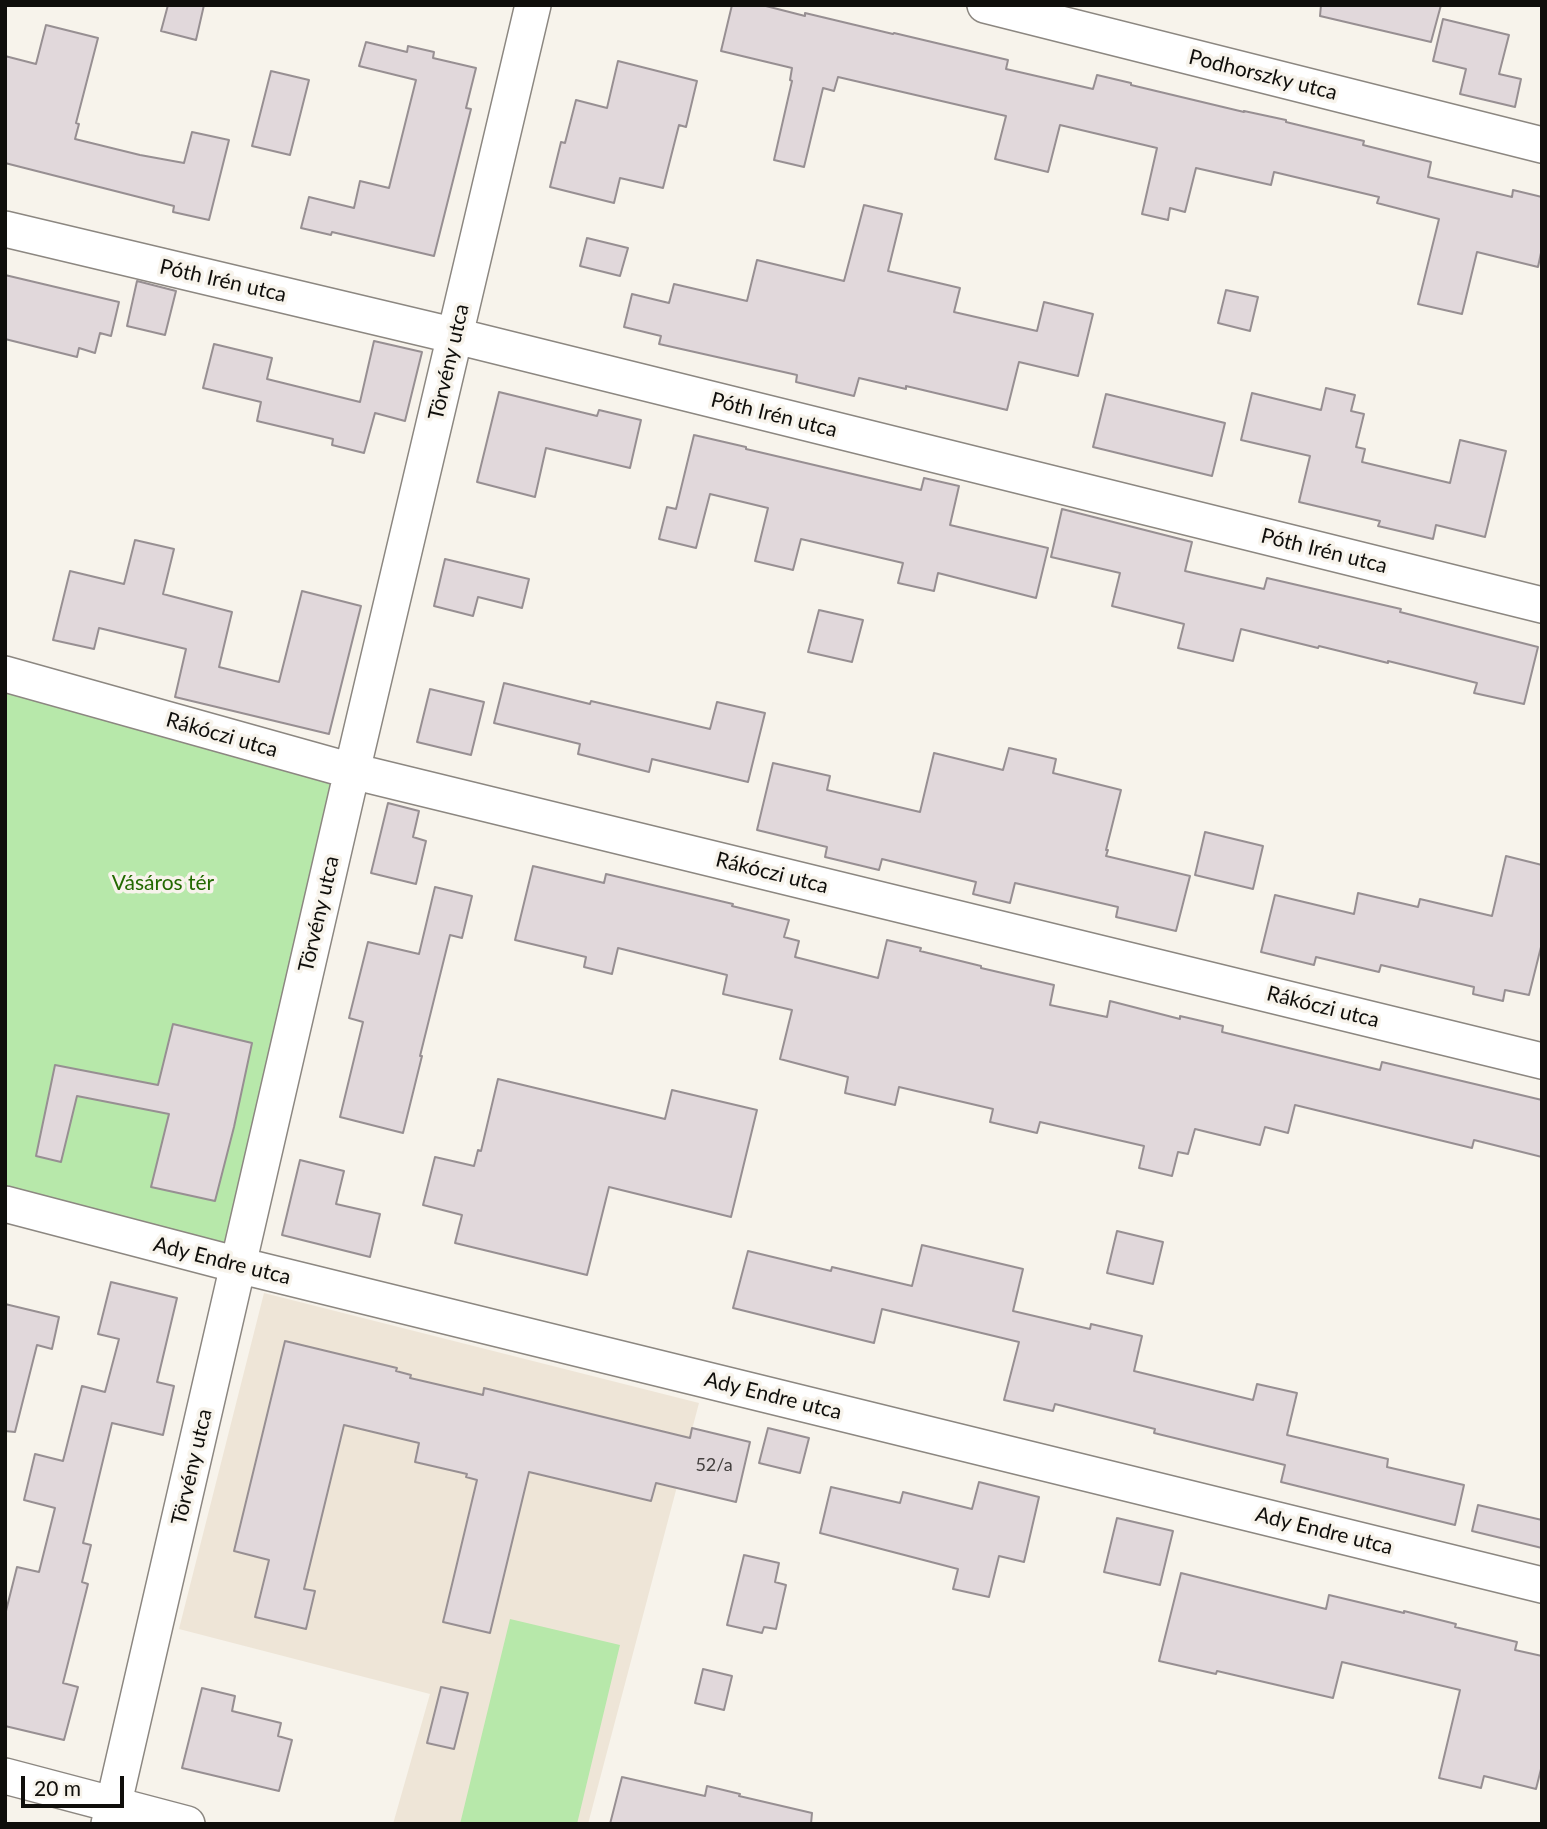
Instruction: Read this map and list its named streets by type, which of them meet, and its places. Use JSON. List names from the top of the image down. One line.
{"streets":{"street":["Podhorszky utca","Póth Irén utca","Törvény utca","Rákóczi utca","Ady Endre utca"]},"crossings":[["Póth Irén utca","Törvény utca"],["Törvény utca","Rákóczi utca"],["Törvény utca","Ady Endre utca"]],"parks":["Vásáros tér"],"house_numbers":["52/a"],"scale_bar":"20 m"}
